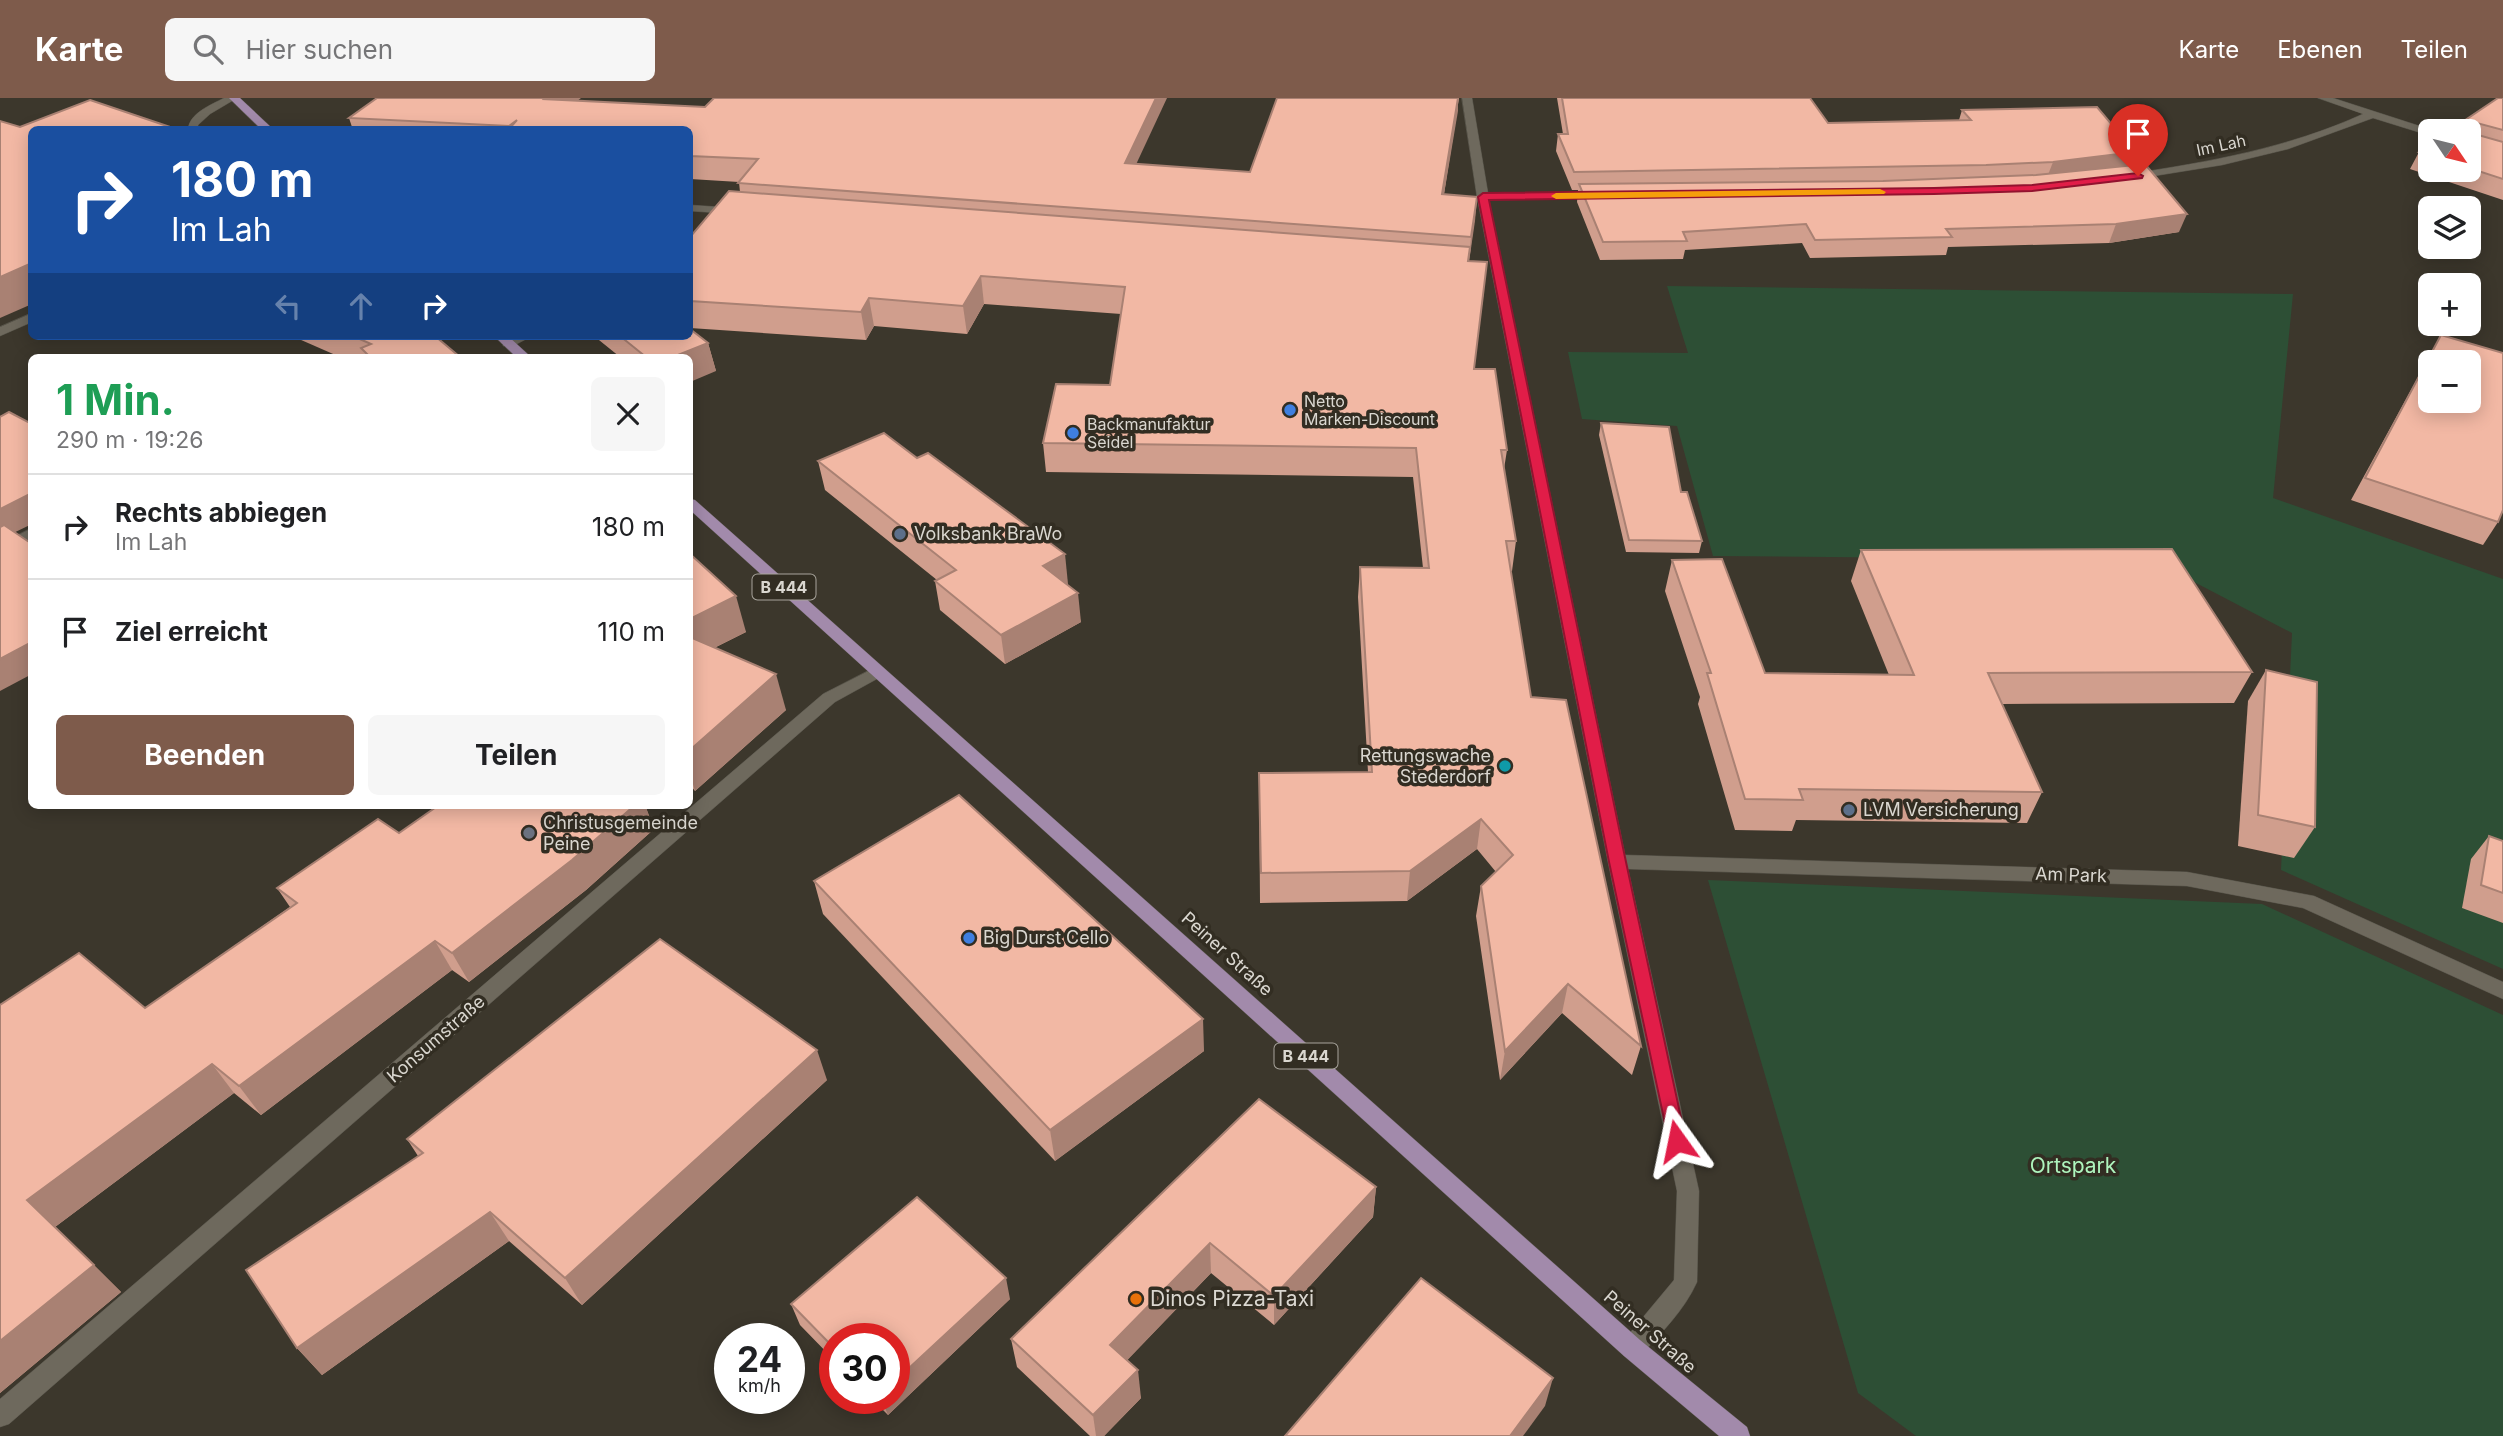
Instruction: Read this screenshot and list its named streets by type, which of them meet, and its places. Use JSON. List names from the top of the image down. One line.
{"streets":{"main road":["B 444","Peiner Straße"],"street":["Im Lah","Am Park","Konsumstraße"]},"crossings":[["Peiner Straße","Konsumstraße"]],"parks":["Ortspark"],"places":["Netto Marken-Discount","Backmanufaktur Seidel","Volksbank BraWo","Rettungswache Stederdorf","LVM Versicherung","Christusgemeinde Peine","Big Durst Cello","Dinos Pizza-Taxi"],"north":"bottom right","page":{"header":"Karte","search":"Hier suchen","nav":["Karte","Ebenen","Teilen"],"map_buttons":["+","−"],"turn":["180 m","Im Lah"],"heading":["1 Min.","290 m · 19:26"],"list":[{"name":"Rechts abbiegen","note":"Im Lah","value":"180 m"},{"name":"Ziel erreicht","value":"110 m"}],"buttons":["Beenden","Teilen"],"speed":"24 km/h","limit":"30"}}
